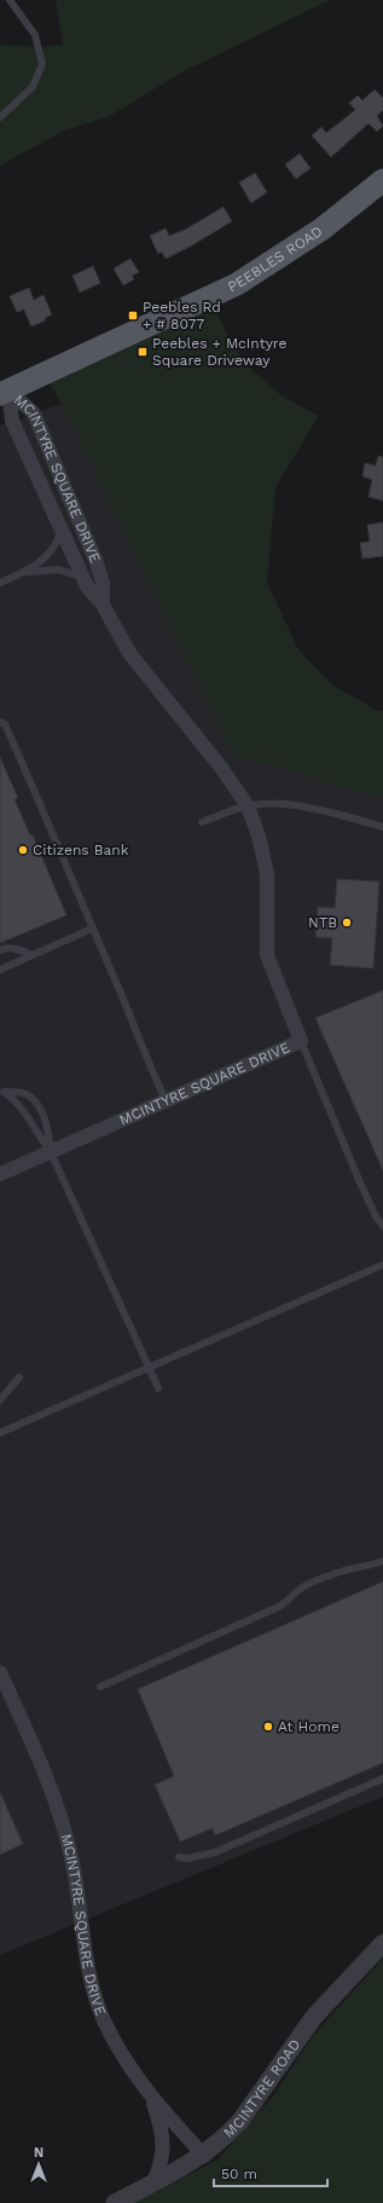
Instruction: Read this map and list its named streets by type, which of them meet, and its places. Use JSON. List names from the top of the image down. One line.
{"streets":{"main road":["PEEBLES ROAD"],"street":["MCINTYRE SQUARE DRIVE","MCINTYRE ROAD"]},"crossings":[["PEEBLES ROAD","MCINTYRE SQUARE DRIVE"],["MCINTYRE SQUARE DRIVE","MCINTYRE ROAD"]],"places":{"transit":["Peebles Rd + # 8077","Peebles + McIntyre Square Driveway"],"other":["Citizens Bank","NTB","At Home"]},"scale_bar":"50 m","north":"top"}
